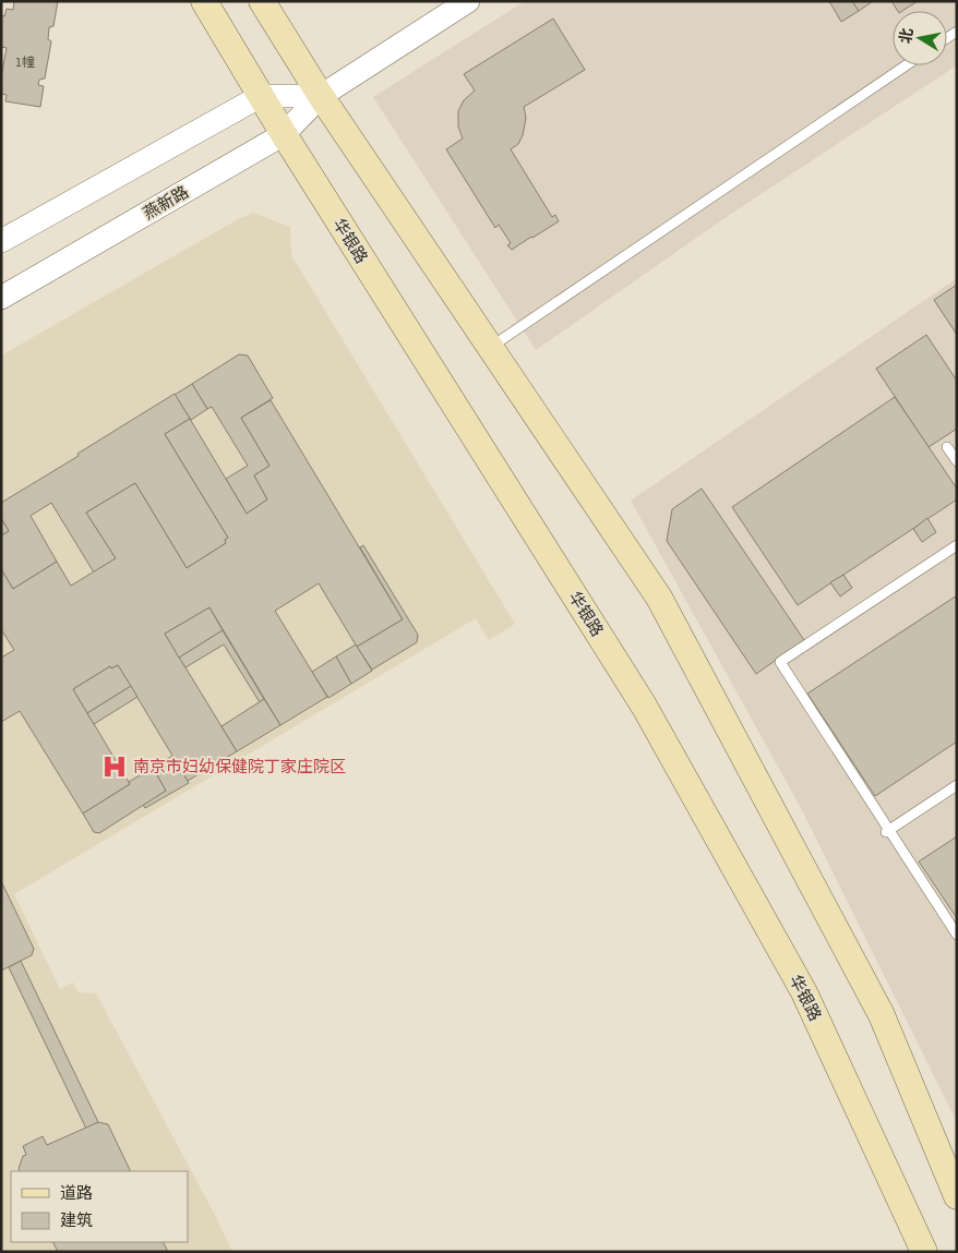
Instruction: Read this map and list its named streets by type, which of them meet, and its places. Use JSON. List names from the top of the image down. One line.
{"streets":{"main road":["华银路"],"street":["燕新路"]},"crossings":[["燕新路","华银路"]],"places":{"hospital":["南京市妇幼保健院丁家庄院区"]},"house_numbers":["1幢"],"legend":["道路","建筑"],"north":"left"}
